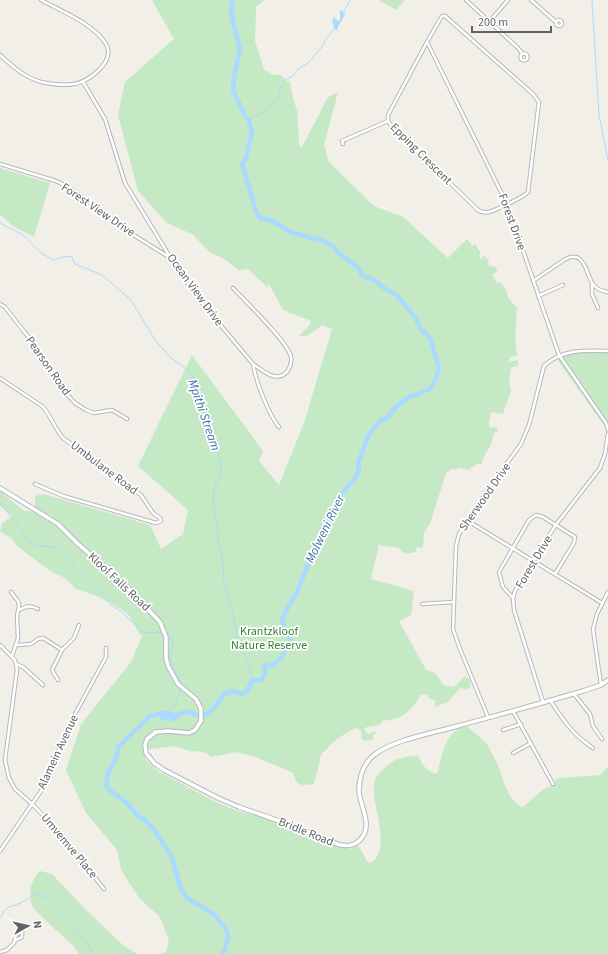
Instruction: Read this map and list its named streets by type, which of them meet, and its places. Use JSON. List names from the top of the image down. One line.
{"streets":{"main road":["Kloof Falls Road","Bridle Road"],"street":["Epping Crescent","Forest View Drive","Forest Drive","Ocean View Drive","Pearson Road","Umbulane Road","Sherwood Drive","Alamein Avenue","Umvemve Place"]},"crossings":[["Epping Crescent","Forest Drive"],["Forest View Drive","Ocean View Drive"],["Forest Drive","Sherwood Drive"],["Forest Drive","Bridle Road"],["Sherwood Drive","Bridle Road"],["Kloof Falls Road","Bridle Road"],["Alamein Avenue","Umvemve Place"]],"water":["Mpithi Stream","Molweni River"],"parks":["Krantzkloof Nature Reserve"],"scale_bar":"200 m","north":"right"}
